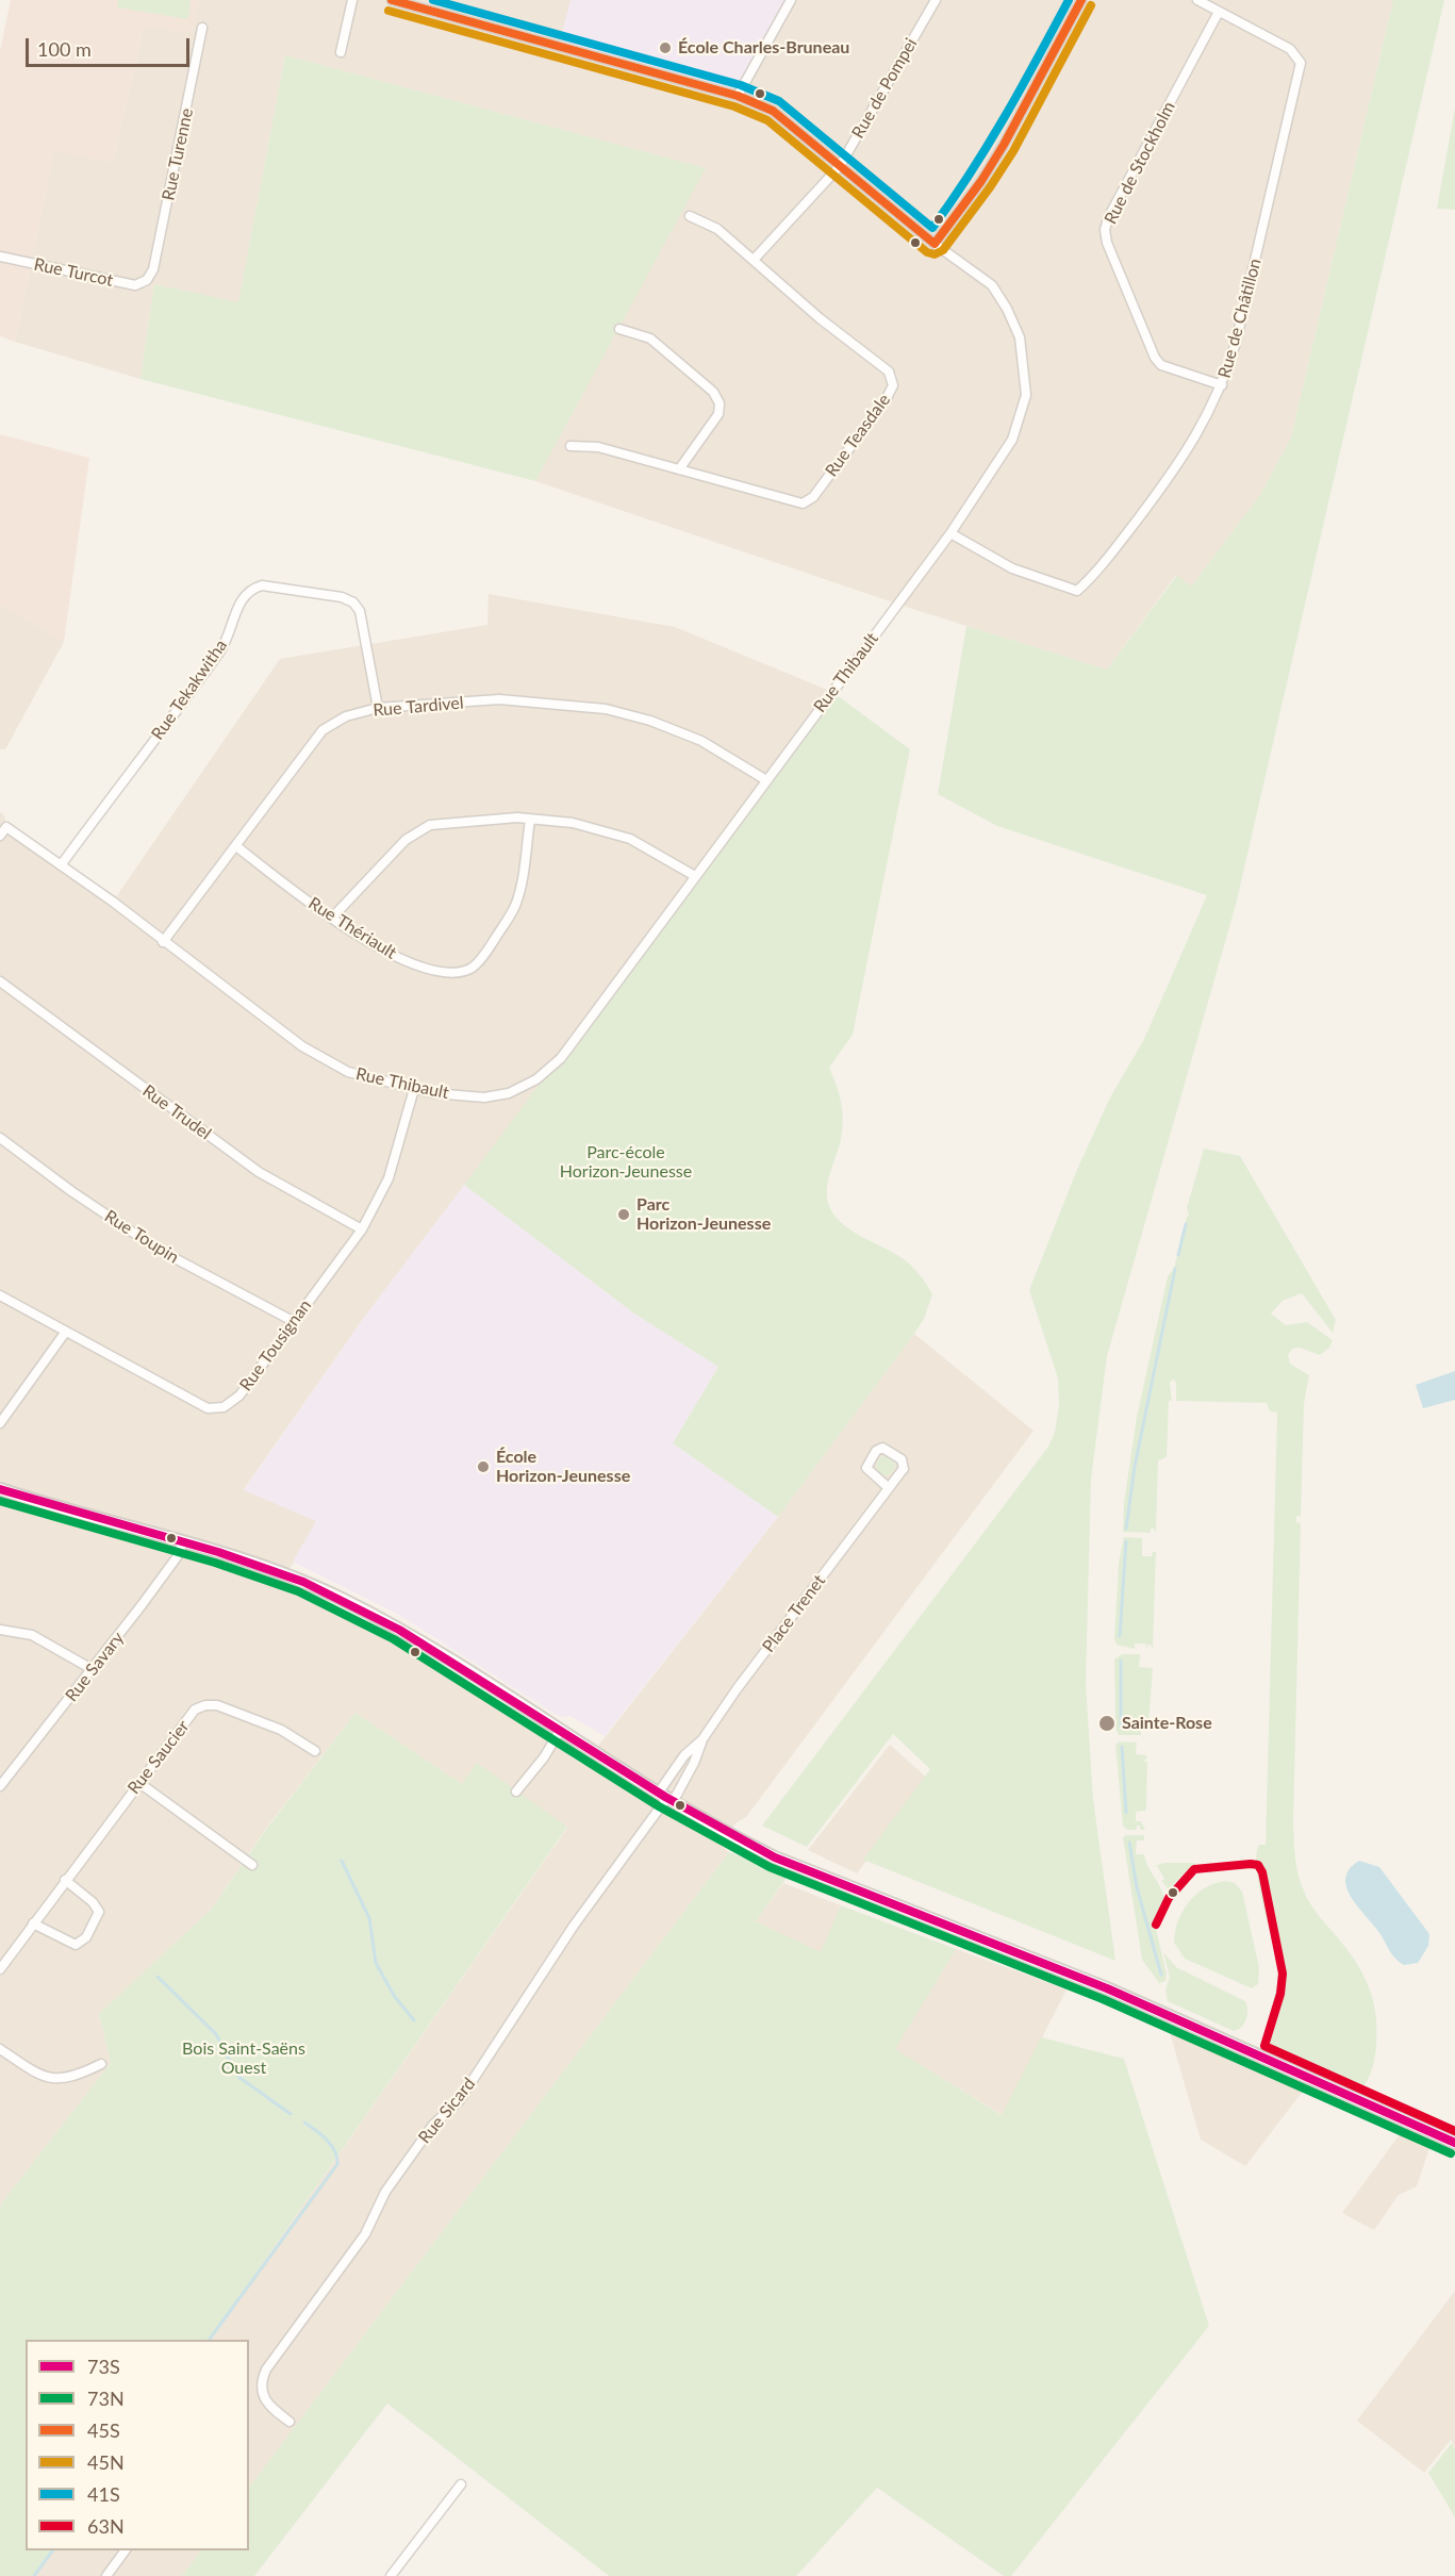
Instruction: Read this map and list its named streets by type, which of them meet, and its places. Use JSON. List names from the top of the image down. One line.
{"streets":{"street":["Rue de Pompei","Rue Turenne","Rue de Stockholm","Rue Turcot","Rue de Châtillon","Rue Teasdale","Rue Thibault","Rue Tekakwitha","Rue Tardivel","Rue Thériault","Rue Trudel","Rue Toupin","Rue Tousignan","Place Trenet","Rue Savary","Rue Saucier","Rue Sicard"]},"crossings":[["Rue de Pompei","Rue Teasdale"],["Rue de Pompei","Rue Thibault"],["Rue Turenne","Rue Turcot"],["Rue de Stockholm","Rue de Châtillon"],["Rue de Châtillon","Rue Thibault"],["Rue Thibault","Rue Tekakwitha"],["Rue Thibault","Rue Tardivel"],["Rue Thibault","Rue Tousignan"],["Rue Tekakwitha","Rue Tardivel"],["Rue Tardivel","Rue Thériault"],["Rue Trudel","Rue Tousignan"],["Rue Toupin","Rue Tousignan"],["Place Trenet","Rue Sicard"]],"parks":["Parc-école Horizon-Jeunesse","Bois Saint-Saëns Ouest"],"places":["École Charles-Bruneau","Parc Horizon-Jeunesse","École Horizon-Jeunesse","Sainte-Rose"],"lines":["transit line 45S","transit line 41S","transit line 45N","transit line 73S","transit line 73N","transit line 63N"],"legend":["73S","73N","45S","45N","41S","63N"],"scale_bar":"100 m"}
